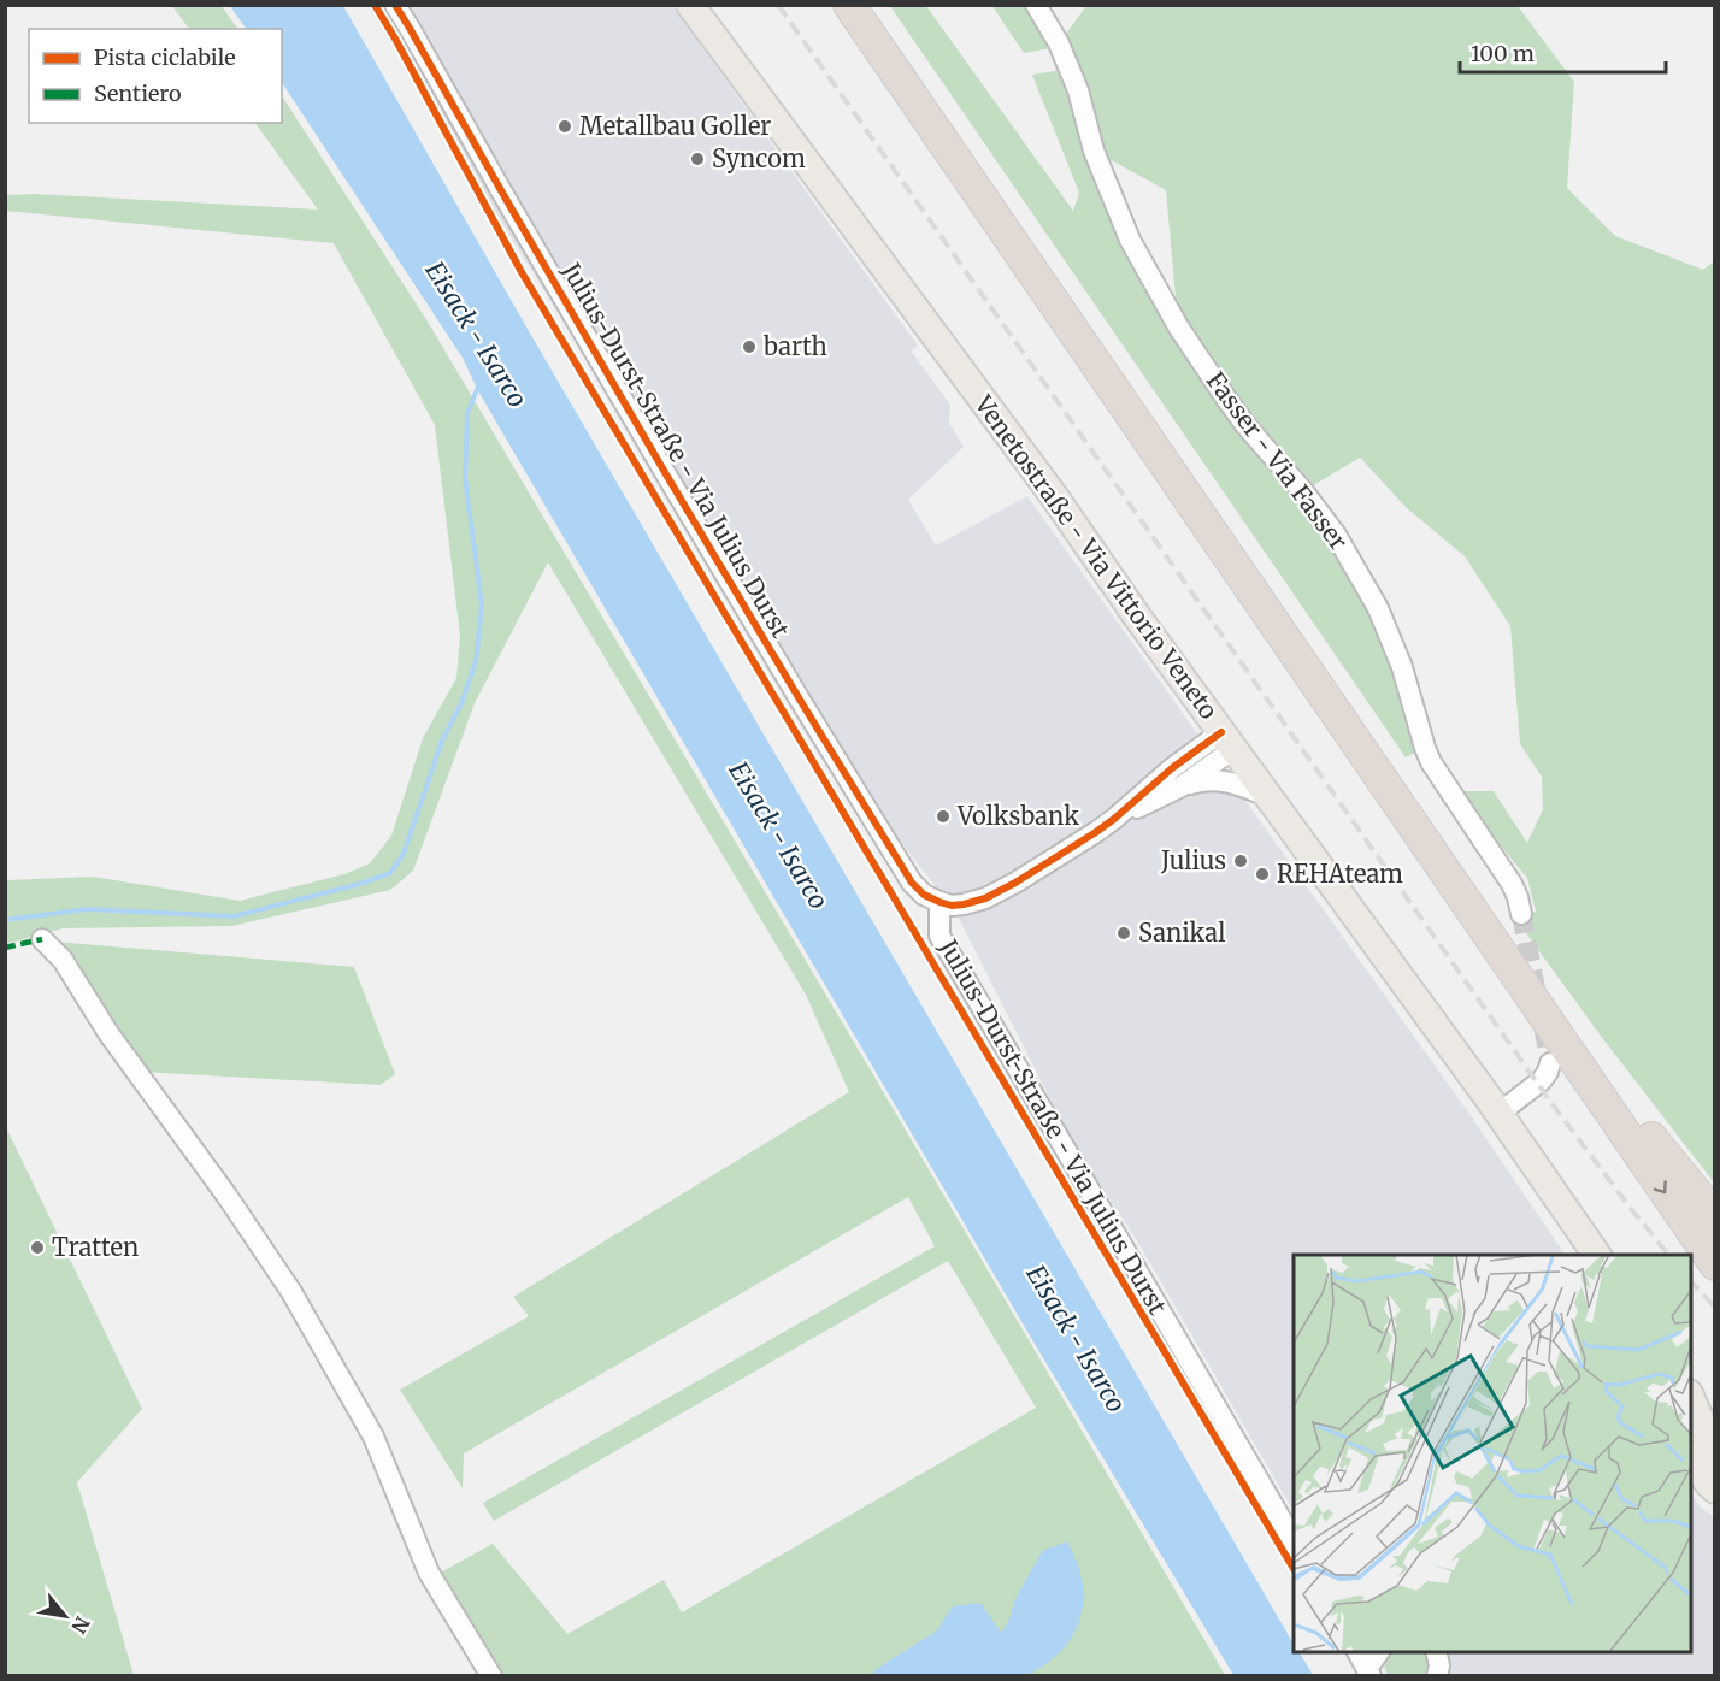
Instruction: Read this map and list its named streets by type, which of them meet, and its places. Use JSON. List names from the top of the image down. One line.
{"streets":{"main road":["Venetostraße - Via Vittorio Veneto"],"street":["Julius-Durst-Straße - Via Julius Durst","Fasser - Via Fasser"]},"water":["Eisack - Isarco"],"places":["Metallbau Goller","Syncom","barth","Volksbank","Julius","REHAteam","Sanikal","Tratten"],"legend":["Pista ciclabile","Sentiero"],"scale_bar":"100 m","north":"bottom right"}
